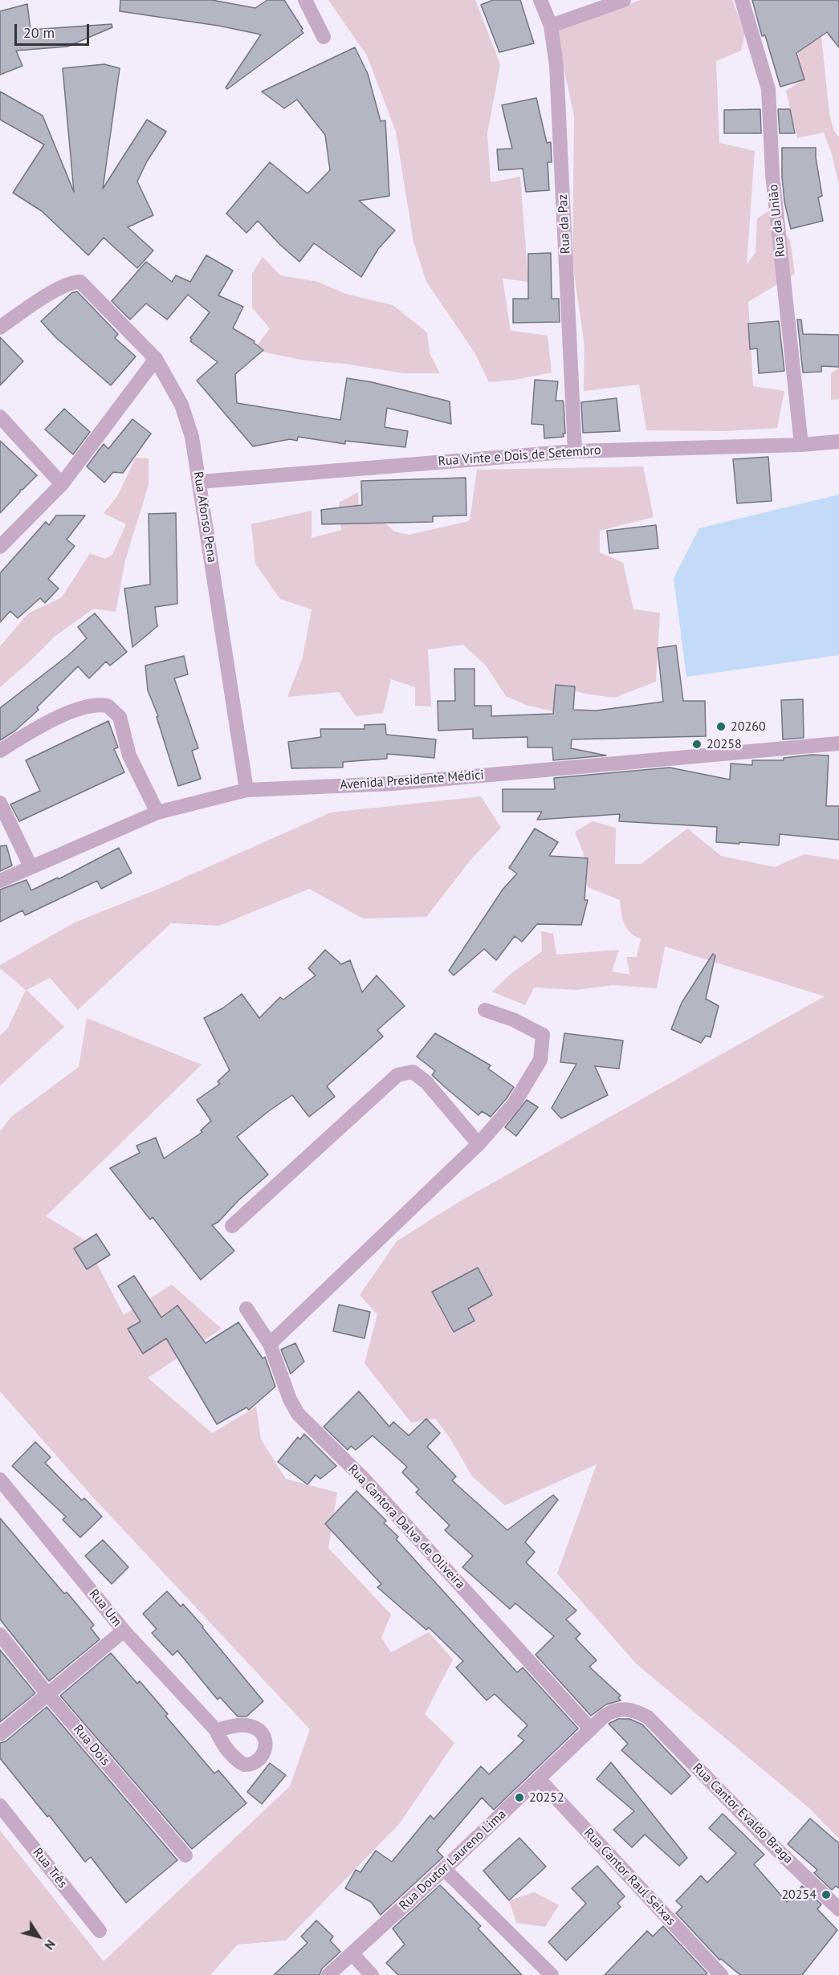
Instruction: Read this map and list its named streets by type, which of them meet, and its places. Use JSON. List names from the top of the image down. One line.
{"streets":{"street":["Rua da União","Rua da Paz","Rua Vinte e Dois de Setembro","Rua Afonso Pena","Avenida Presidente Médici","Rua Cantora Dalva de Oliveira","Rua Um","Rua Dois","Rua Cantor Evaldo Braga","Rua Doutor Laureno Lima","Rua Três","Rua Cantor Raul Seixas"]},"crossings":[["Rua da União","Rua Vinte e Dois de Setembro"],["Rua da Paz","Rua Vinte e Dois de Setembro"],["Rua Vinte e Dois de Setembro","Rua Afonso Pena"],["Rua Afonso Pena","Avenida Presidente Médici"],["Rua Cantora Dalva de Oliveira","Rua Doutor Laureno Lima"],["Rua Cantor Evaldo Braga","Rua Doutor Laureno Lima"],["Rua Doutor Laureno Lima","Rua Cantor Raul Seixas"]],"places":["20260","20258","20252","20254"],"scale_bar":"20 m","north":"bottom right"}
